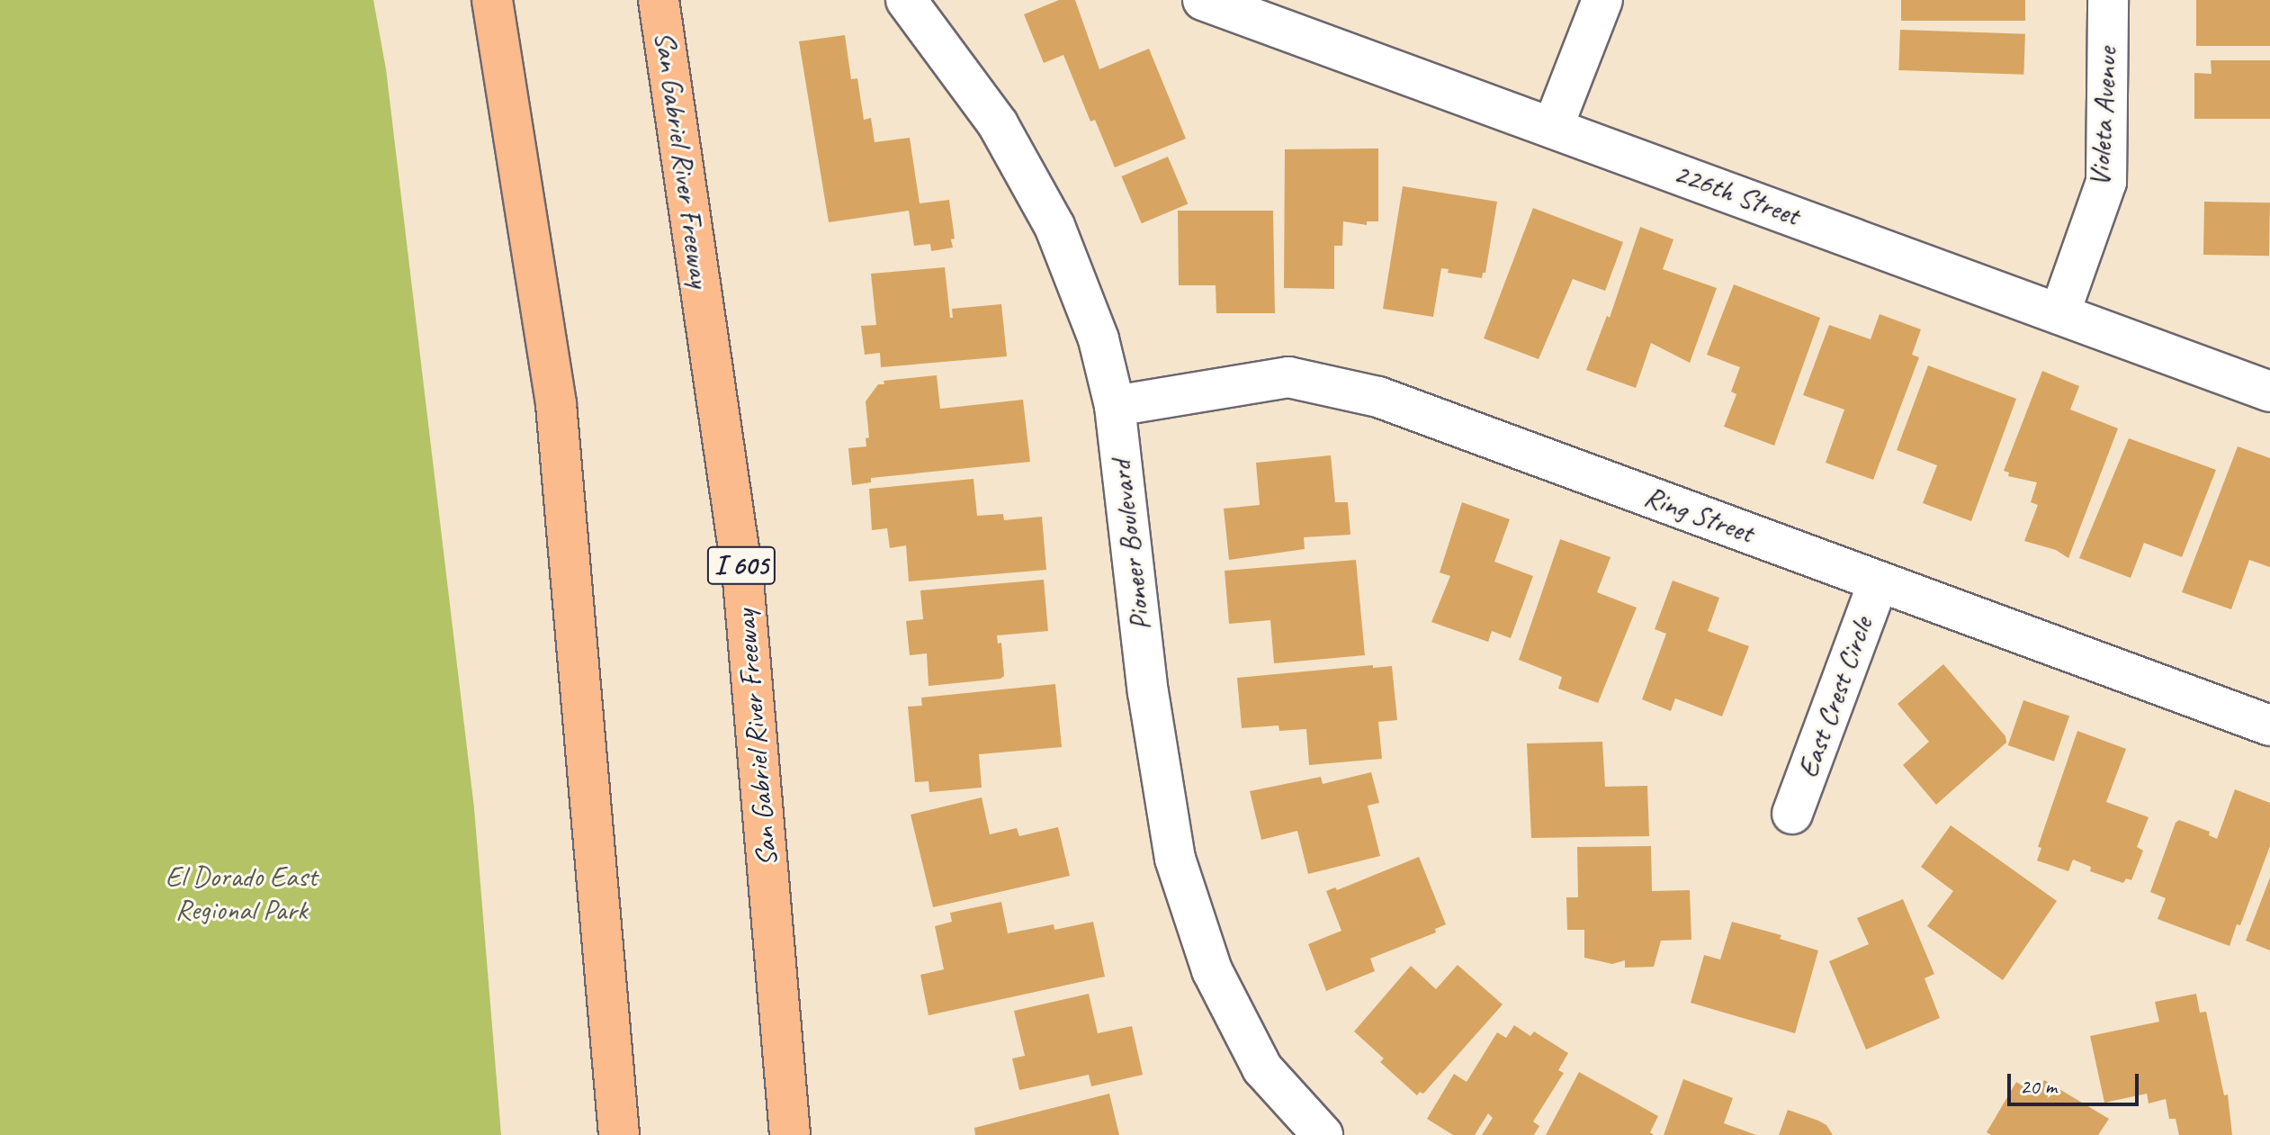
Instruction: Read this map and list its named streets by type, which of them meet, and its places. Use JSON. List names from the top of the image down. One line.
{"streets":{"highway":["San Gabriel River Freeway","I 605"],"street":["Violeta Avenue","226th Street","Ring Street","Pioneer Boulevard","East Crest Circle"]},"crossings":[["Violeta Avenue","226th Street"],["Ring Street","Pioneer Boulevard"],["Ring Street","East Crest Circle"]],"parks":["El Dorado East Regional Park"],"scale_bar":"20 m"}
